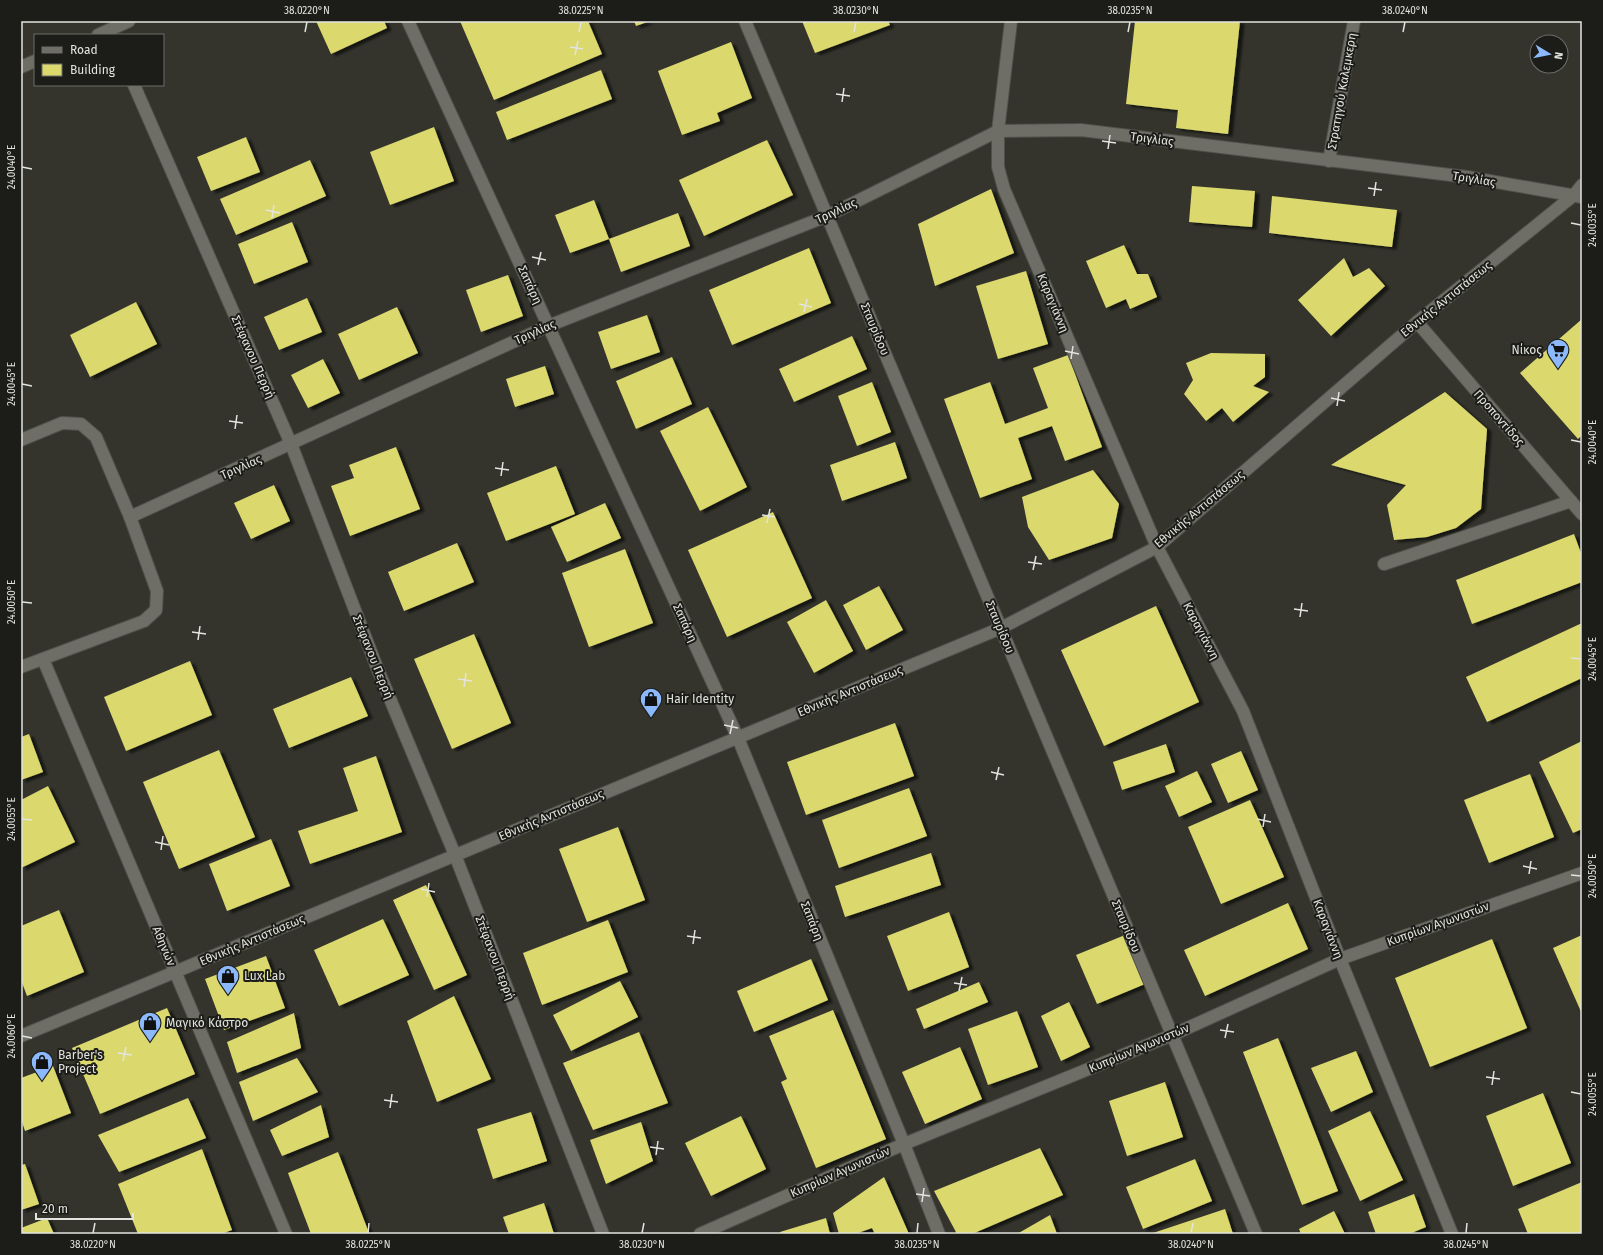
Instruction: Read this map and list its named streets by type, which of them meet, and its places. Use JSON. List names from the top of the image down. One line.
{"streets":{"street":["Στρατηγού Καλεμκερη","Τριγλίας","Σαπάρη","Εθνικής Αντιστάσεως","Καραγιάννη","Σταυρίδου","Στέφανου Περρή","Προποντίδος","Κυπρίων Αγωνιστών","Αθηνών"]},"crossings":[["Στρατηγού Καλεμκερη","Τριγλίας"],["Τριγλίας","Σαπάρη"],["Τριγλίας","Εθνικής Αντιστάσεως"],["Τριγλίας","Καραγιάννη"],["Τριγλίας","Σταυρίδου"],["Τριγλίας","Στέφανου Περρή"],["Σαπάρη","Εθνικής Αντιστάσεως"],["Σαπάρη","Κυπρίων Αγωνιστών"],["Εθνικής Αντιστάσεως","Καραγιάννη"],["Εθνικής Αντιστάσεως","Σταυρίδου"],["Εθνικής Αντιστάσεως","Στέφανου Περρή"],["Εθνικής Αντιστάσεως","Προποντίδος"],["Εθνικής Αντιστάσεως","Αθηνών"],["Καραγιάννη","Κυπρίων Αγωνιστών"],["Σταυρίδου","Κυπρίων Αγωνιστών"]],"places":{"supermarket":["Νίκος"],"shop":["Hair Identity","Lux Lab","Μαγικό Κάστρο","Barber's Project"]},"legend":["Road","Building"],"scale_bar":"20 m","north":"right","coordinates":["38.0220°N","38.0225°N","38.0230°N","38.0235°N","38.0240°N","24.0040°E","24.0035°E","24.0045°E","24.0050°E","24.0055°E","24.0060°E","38.0245°N"]}
